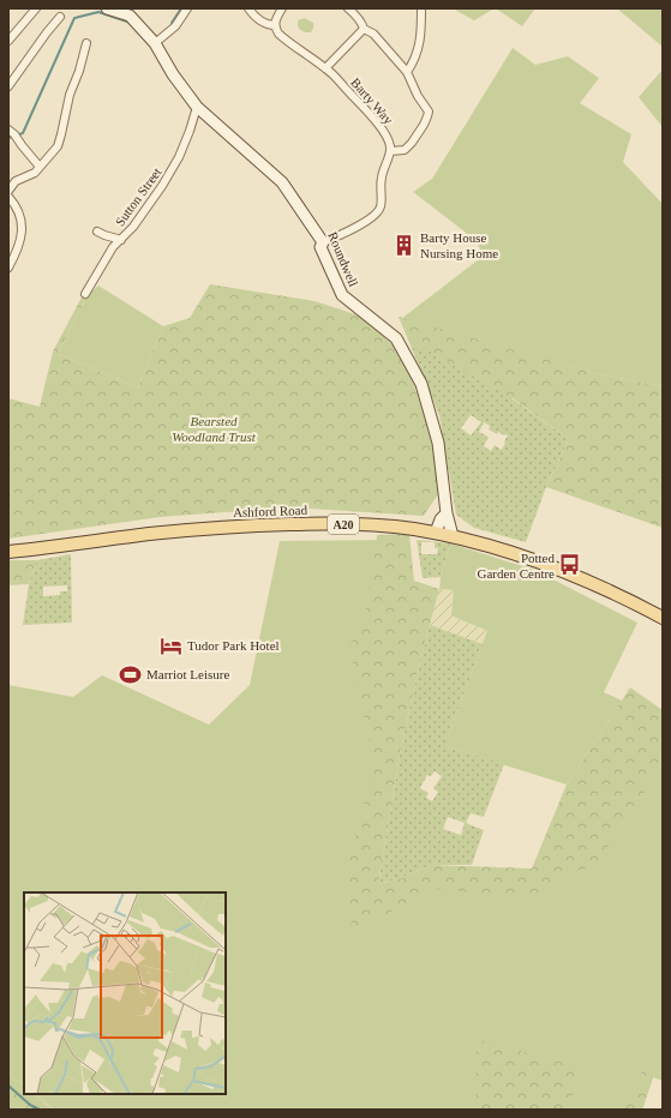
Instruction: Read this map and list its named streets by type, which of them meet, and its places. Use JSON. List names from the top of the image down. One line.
{"streets":{"main road":["Ashford Road","A20"],"street":["Barty Way","Sutton Street","Roundwell"]},"crossings":[["Sutton Street","Roundwell"],["Roundwell","Ashford Road"]],"parks":["Bearsted Woodland Trust"],"places":{"building":["Barty House Nursing Home"],"bus stop":["Potted Garden Centre"],"hotel":["Tudor Park Hotel"],"sports":["Marriot Leisure"]}}
